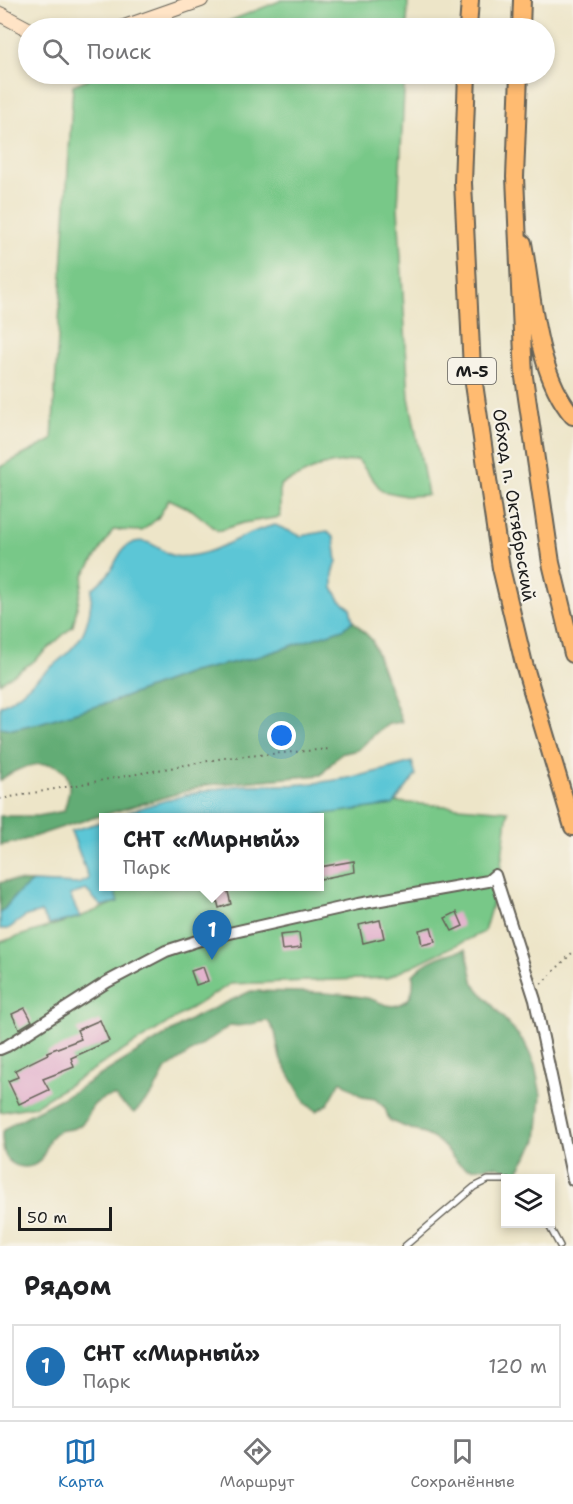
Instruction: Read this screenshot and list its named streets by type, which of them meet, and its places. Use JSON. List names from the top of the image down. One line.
{"streets":{"main road":["М-5","Обход п. Октябрьский"]},"scale_bar":"50 m","page":{"search":"Поиск","popup":["СНТ «Мирный»","Парк"],"pins":"1","scale":"50 m","heading":"Рядом","list":[{"mark":"1","name":"СНТ «Мирный»","note":"Парк","value":"120 m"}],"nav":["Карта","Маршрут","Сохранённые"]}}
